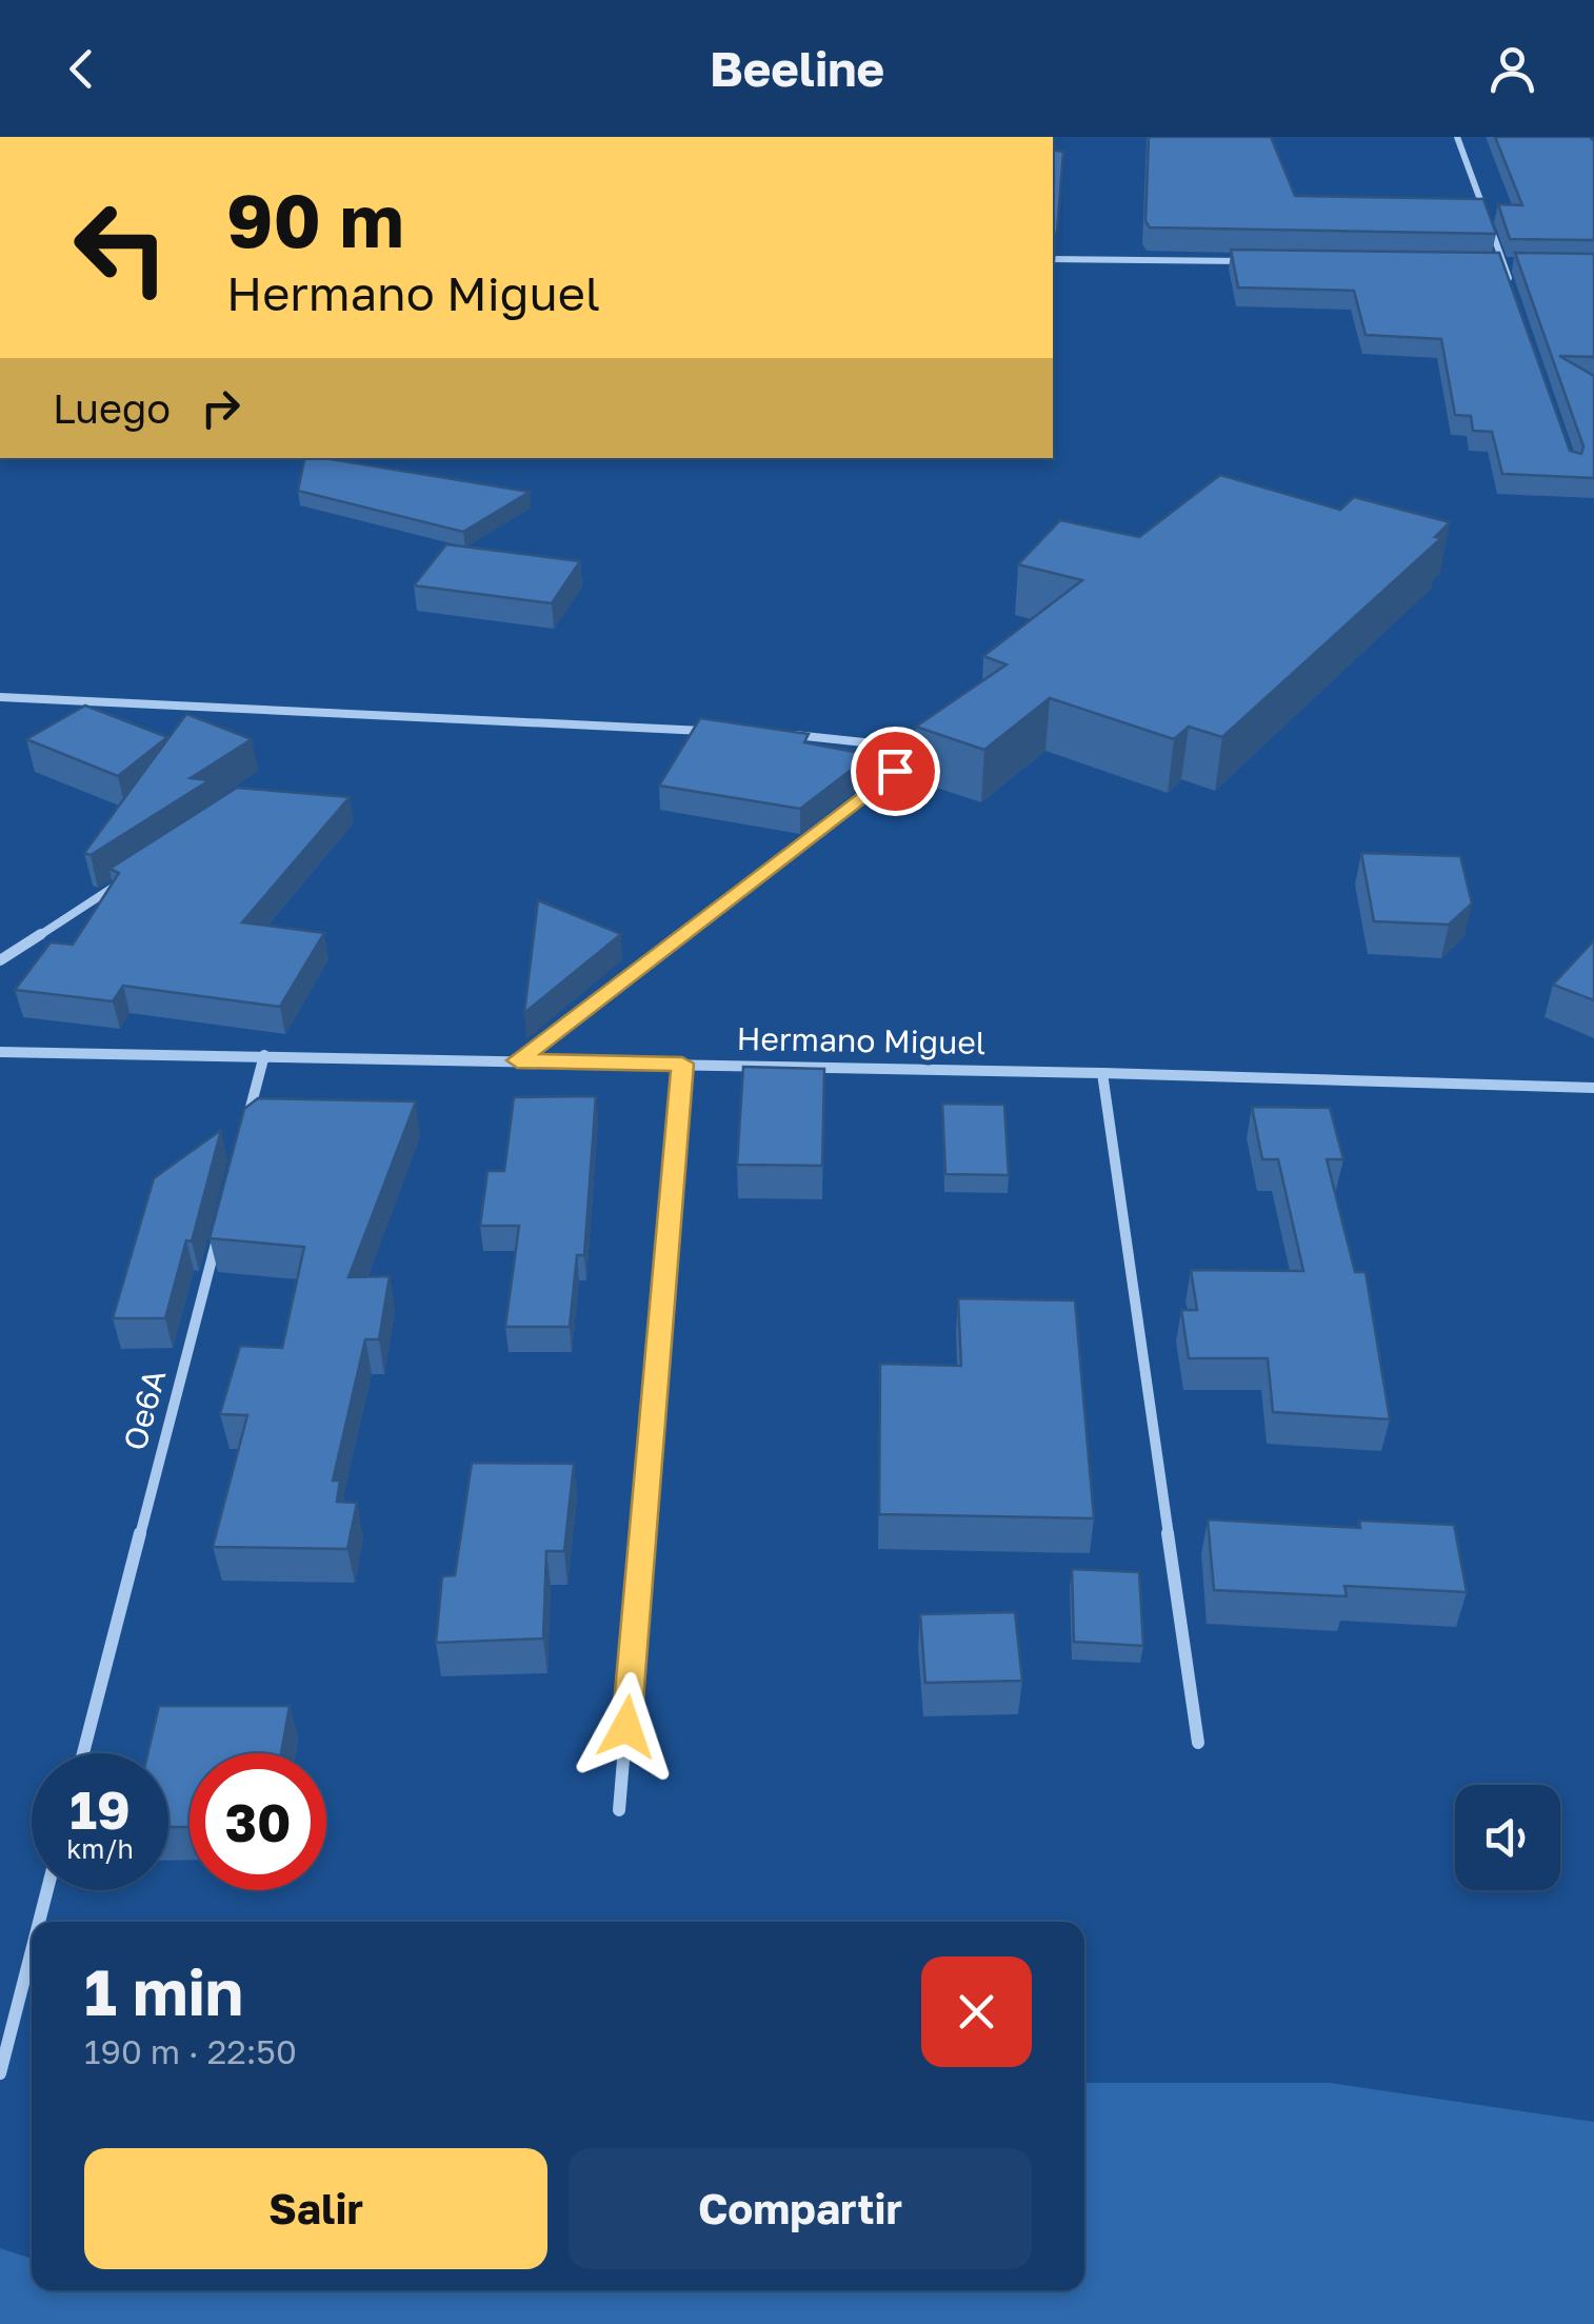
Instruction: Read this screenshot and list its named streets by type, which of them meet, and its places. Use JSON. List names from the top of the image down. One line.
{"streets":{"street":["Hermano Miguel","Oe6A"]},"page":{"header":"Beeline","turn":["90 m","Hermano Miguel"],"then":"Luego","speed":"19 km/h","limit":"30","heading":["1 min","190 m · 22:50"],"buttons":["Salir","Compartir"]}}
